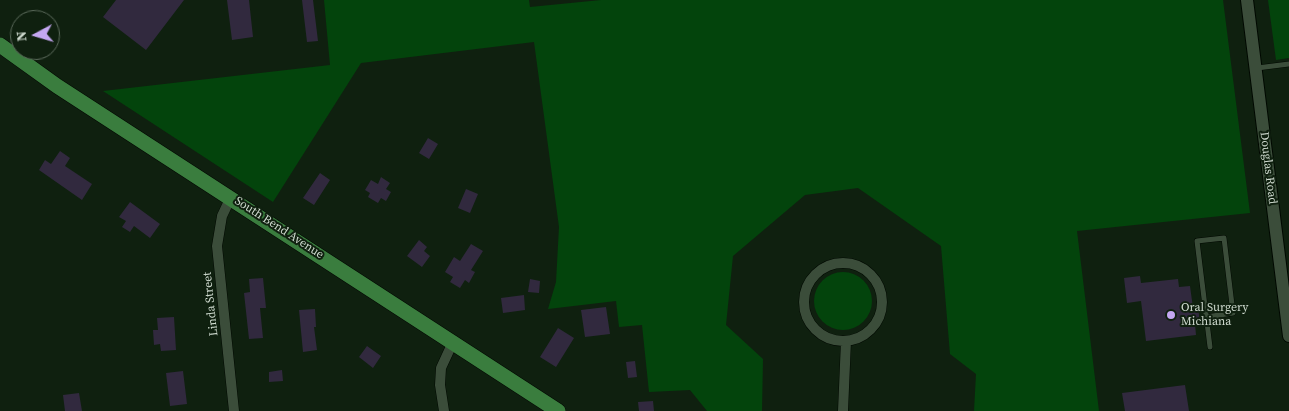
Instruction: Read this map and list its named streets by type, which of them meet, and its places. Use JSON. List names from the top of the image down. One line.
{"streets":{"main road":["South Bend Avenue"],"street":["Douglas Road","Linda Street"]},"crossings":[["South Bend Avenue","Linda Street"]],"places":["Oral Surgery Michiana"],"north":"left"}
